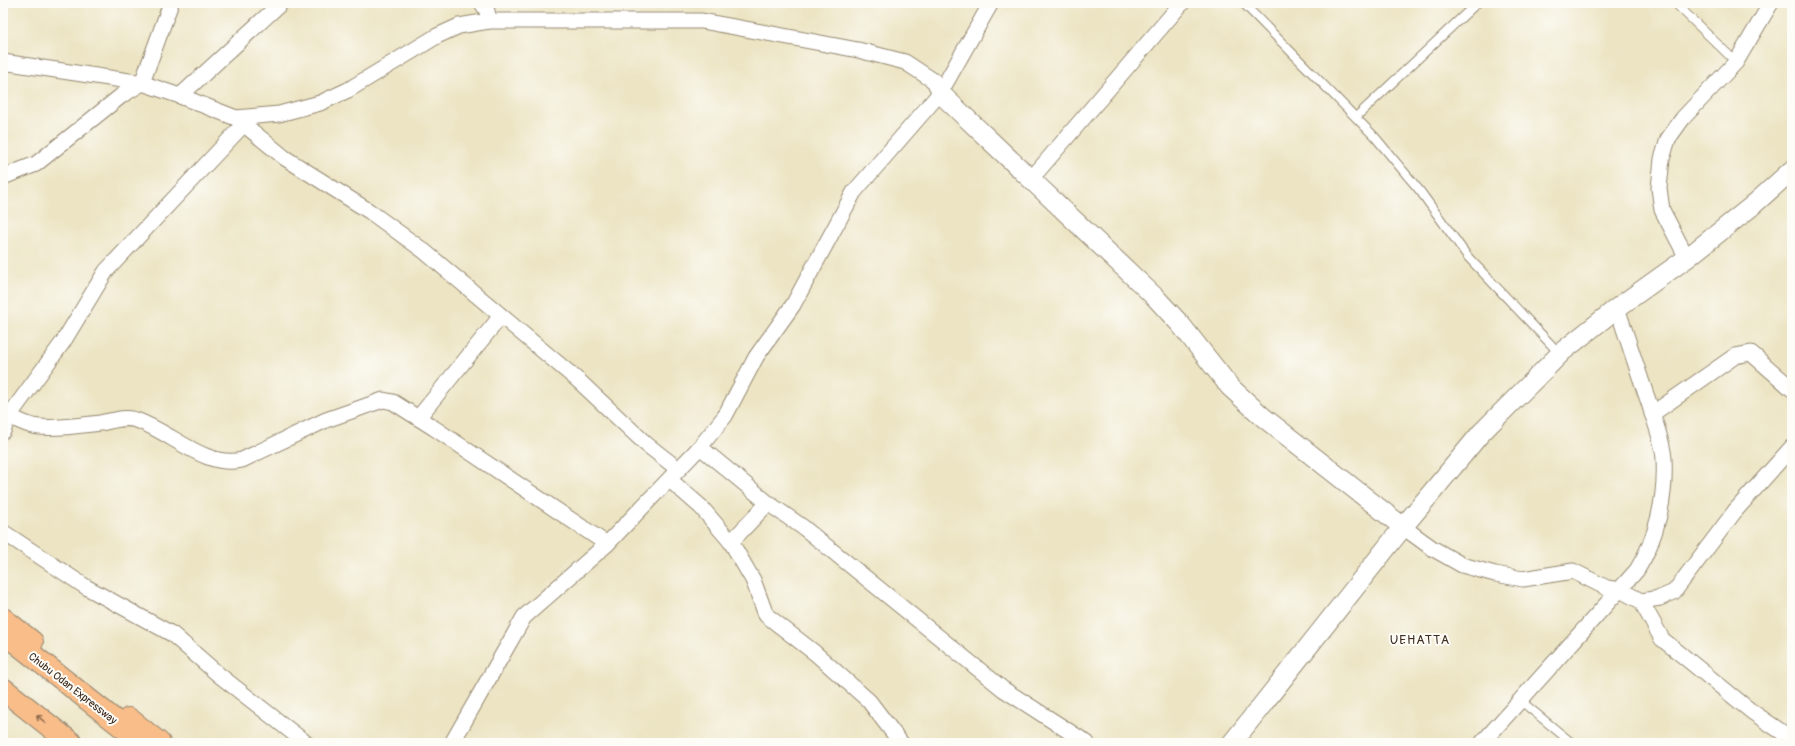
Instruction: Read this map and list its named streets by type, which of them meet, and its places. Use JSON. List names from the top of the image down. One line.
{"streets":{"highway":["Chubu Odan Expressway"]},"districts":["UEHATTA"]}
